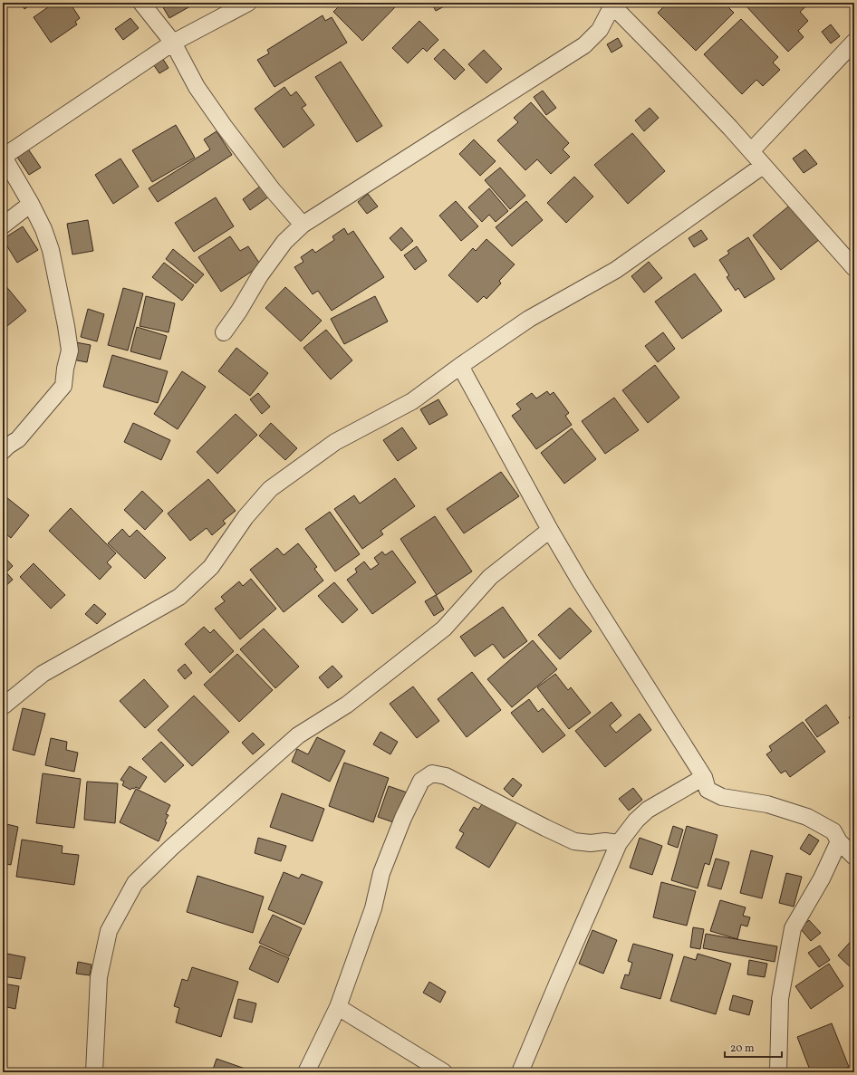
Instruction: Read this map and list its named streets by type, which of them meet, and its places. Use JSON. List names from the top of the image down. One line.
{"scale_bar":"20 m"}
